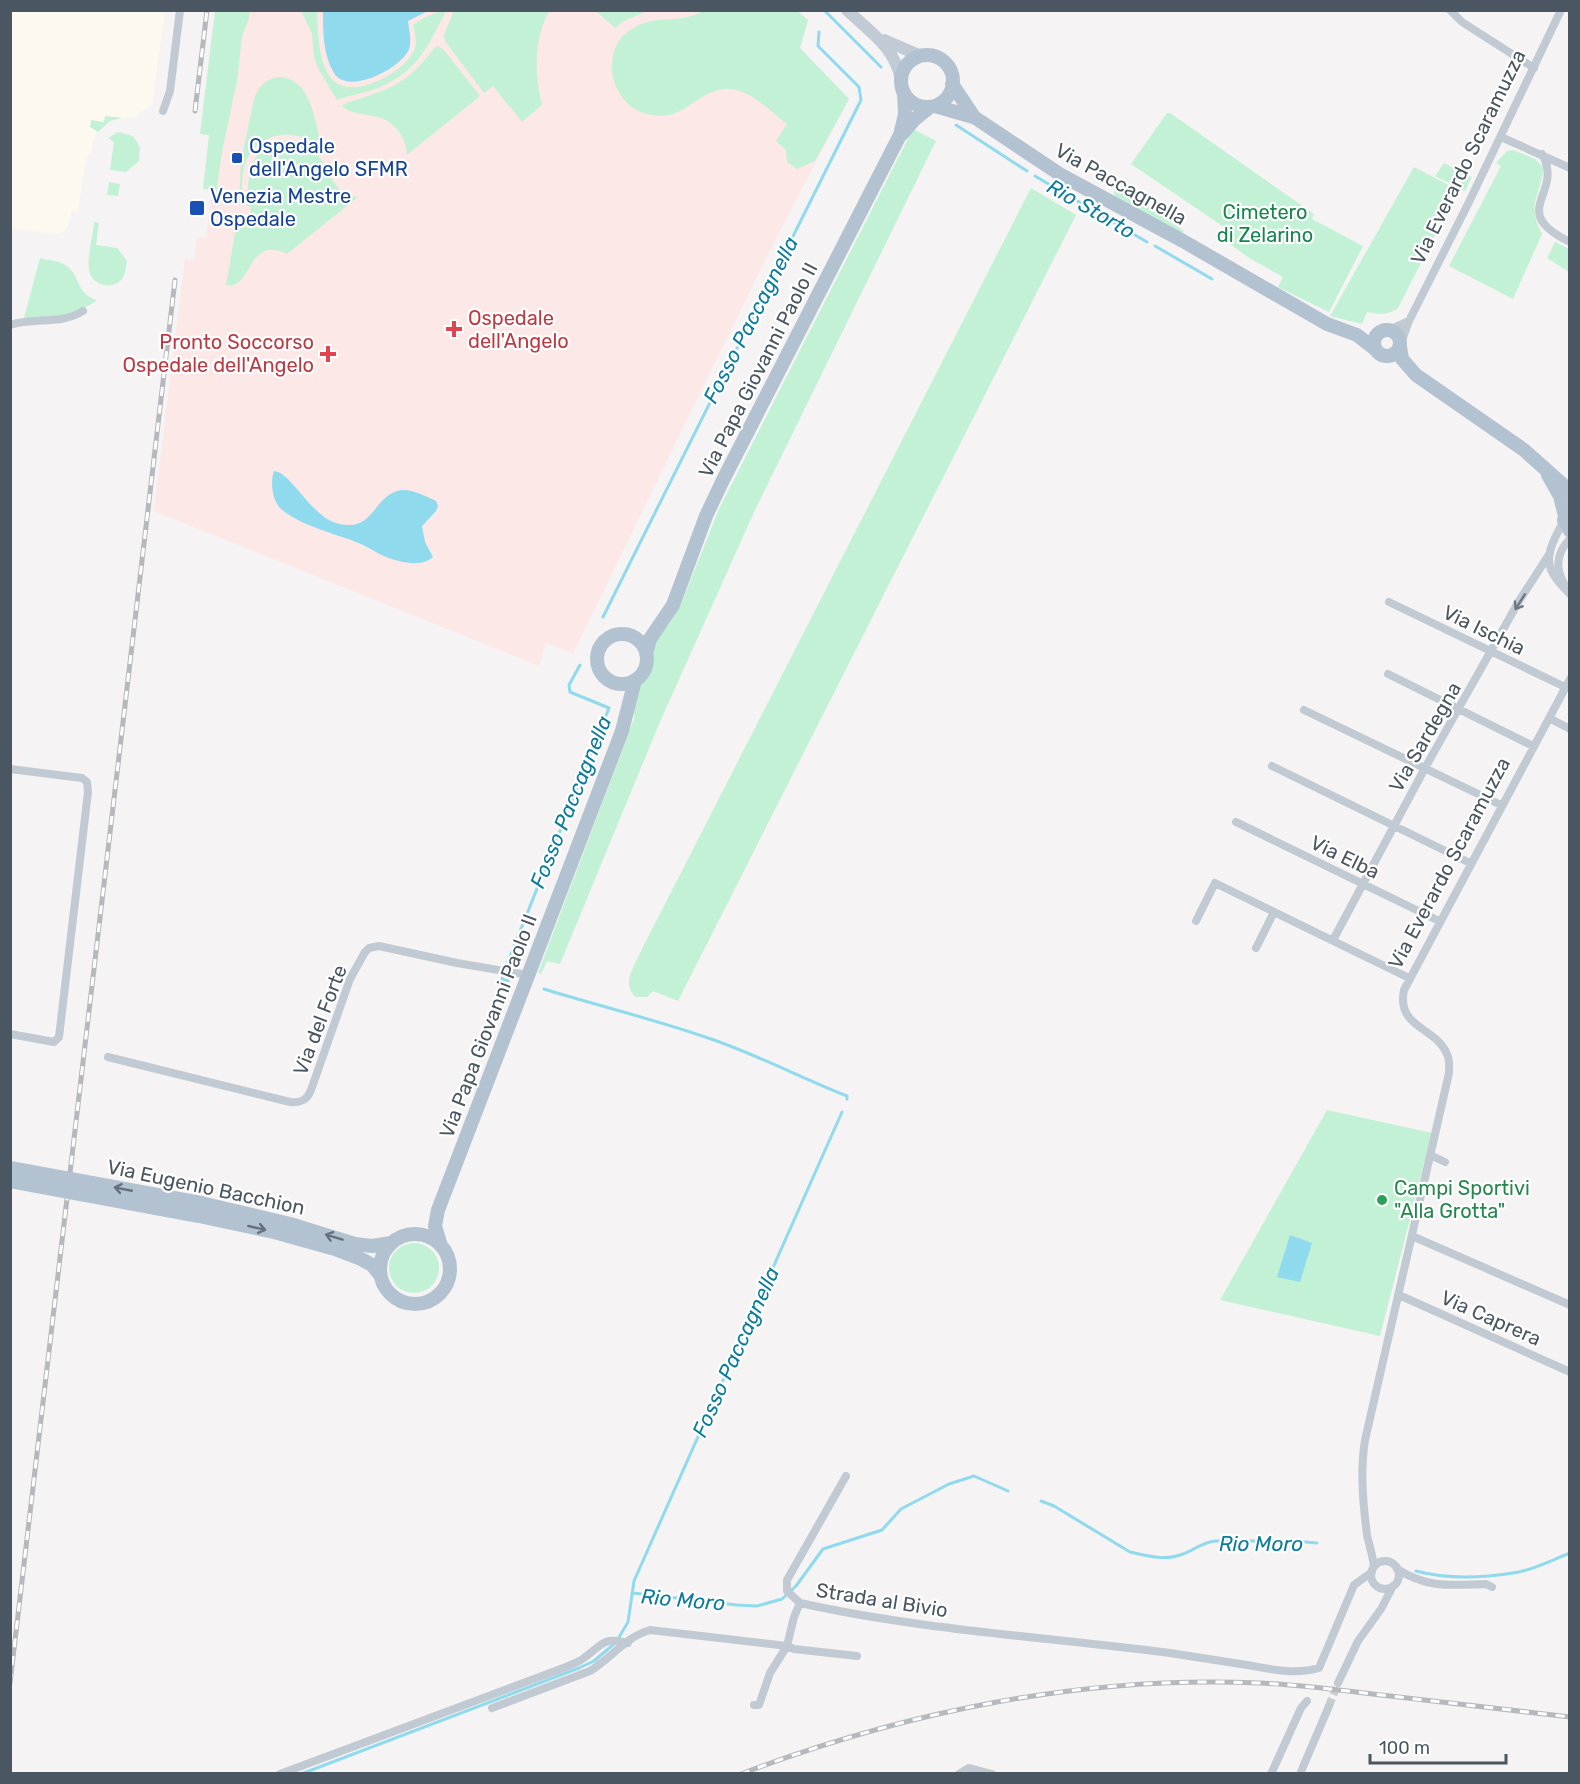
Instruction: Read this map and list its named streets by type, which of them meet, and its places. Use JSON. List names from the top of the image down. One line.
{"streets":{"main road":["Via Paccagnella","Via Papa Giovanni Paolo II","Via Eugenio Bacchion"],"street":["Via Everardo Scaramuzza","Via Ischia","Via Sardegna","Via Elba","Via del Forte","Via Caprera","Strada al Bivio"]},"crossings":[["Via Everardo Scaramuzza","Via Paccagnella"],["Via Everardo Scaramuzza","Via Ischia"],["Via Everardo Scaramuzza","Via Elba"],["Via Everardo Scaramuzza","Via Caprera"],["Via Paccagnella","Via Papa Giovanni Paolo II"],["Via Papa Giovanni Paolo II","Via del Forte"],["Via Papa Giovanni Paolo II","Via Eugenio Bacchion"],["Via Ischia","Via Sardegna"],["Via Sardegna","Via Elba"]],"water":["Rio Storto","Fosso Paccagnella","Rio Moro"],"parks":["Cimetero di Zelarino"],"places":{"transit":["Ospedale dell'Angelo SFMR","Venezia Mestre Ospedale"],"health":["Ospedale dell'Angelo","Pronto Soccorso Ospedale dell'Angelo"],"other":["Campi Sportivi \"Alla Grotta\""]},"scale_bar":"100 m"}
